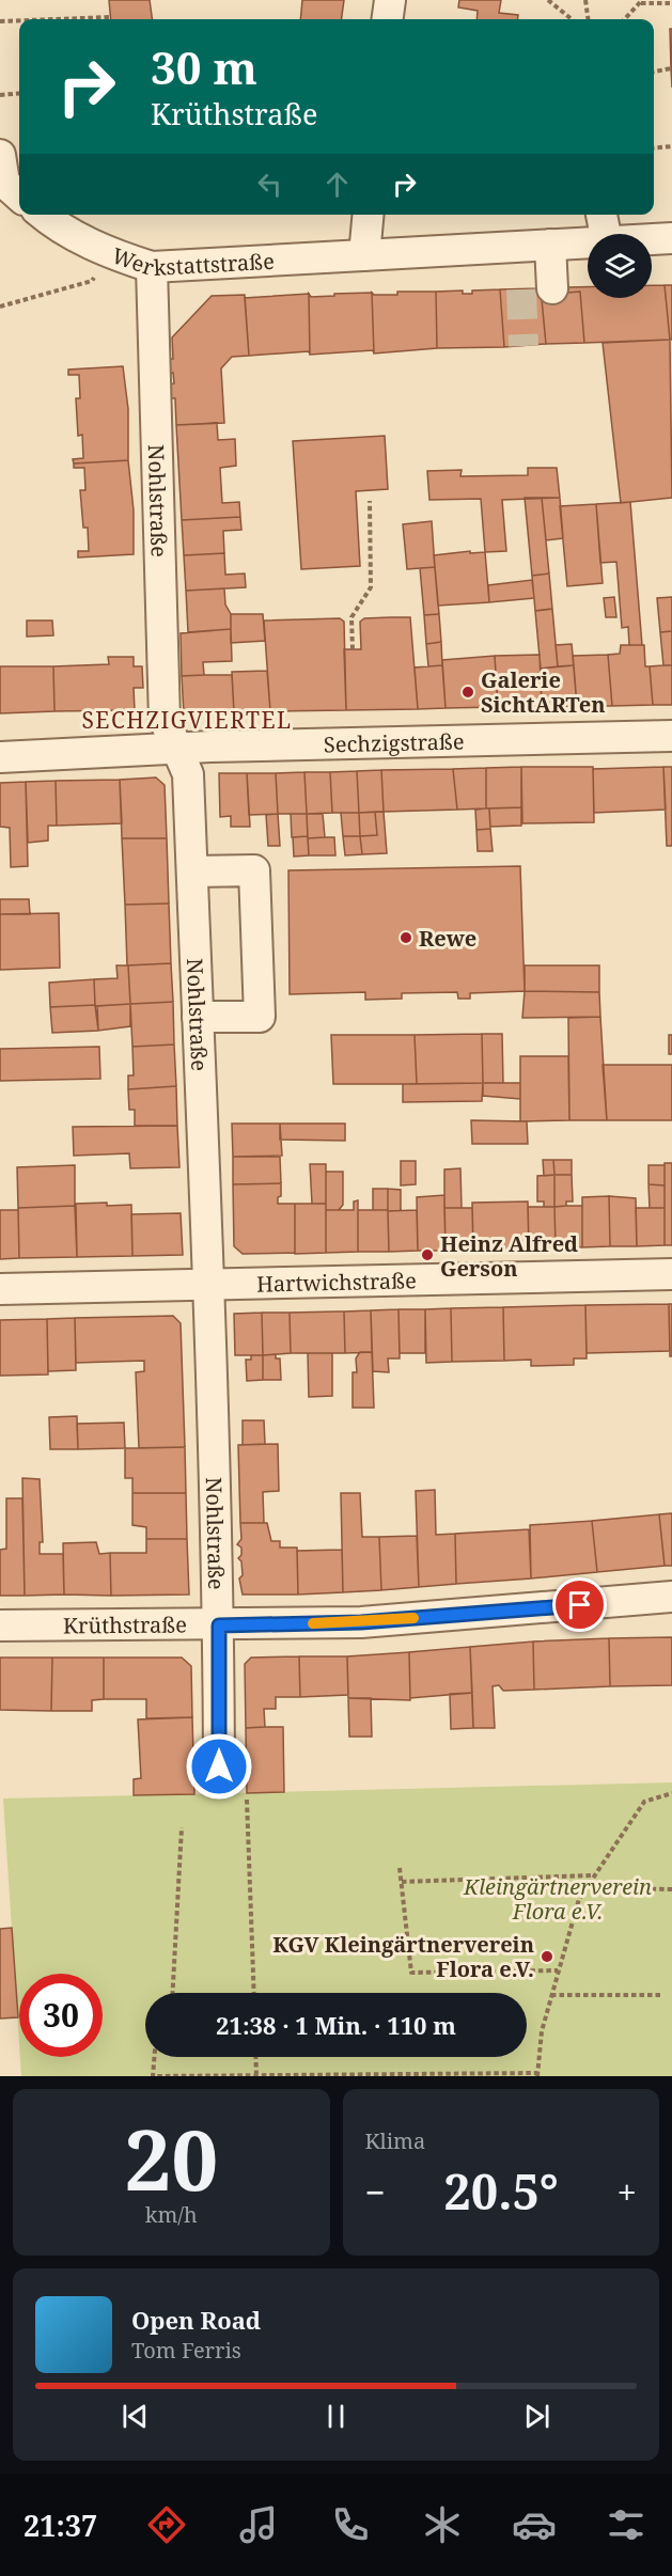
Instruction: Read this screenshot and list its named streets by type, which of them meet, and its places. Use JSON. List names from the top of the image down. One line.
{"streets":{"street":["Werkstattstraße","Nohlstraße","Sechzigstraße","Hartwichstraße","Krüthstraße"]},"crossings":[["Werkstattstraße","Nohlstraße"],["Nohlstraße","Sechzigstraße"],["Nohlstraße","Hartwichstraße"],["Nohlstraße","Krüthstraße"]],"districts":["SECHZIGVIERTEL"],"parks":["Kleingärtnerverein Flora e.V."],"places":["Galerie SichtARTen","Rewe","Heinz Alfred Gerson","KGV Kleingärtnerverein Flora e.V."],"page":{"turn":["30 m","Krüthstraße"],"limit":"30","trip":"21:38 · 1 Min. · 110 m","tile":[["20","km/h"],"Klima"],"heat":["−","20.5°","+"],"song":["Open Road","Tom Ferris"],"tabs":"21:37"}}
